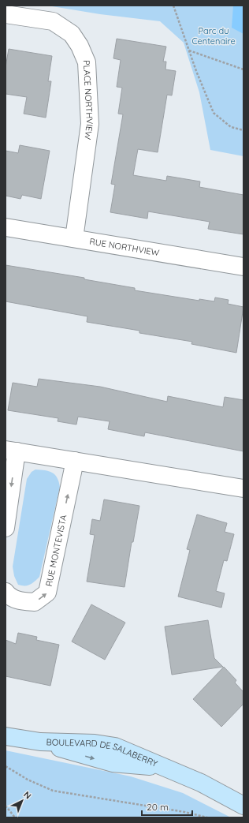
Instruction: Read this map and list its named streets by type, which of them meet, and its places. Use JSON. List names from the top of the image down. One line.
{"streets":{"street":["PLACE NORTHVIEW","RUE NORTHVIEW","RUE MONTEVISTA","BOULEVARD DE SALABERRY"]},"crossings":[["PLACE NORTHVIEW","RUE NORTHVIEW"]],"one_way":["RUE MONTEVISTA"],"parks":["Parc du Centenaire"],"scale_bar":"20 m","north":"top right"}
